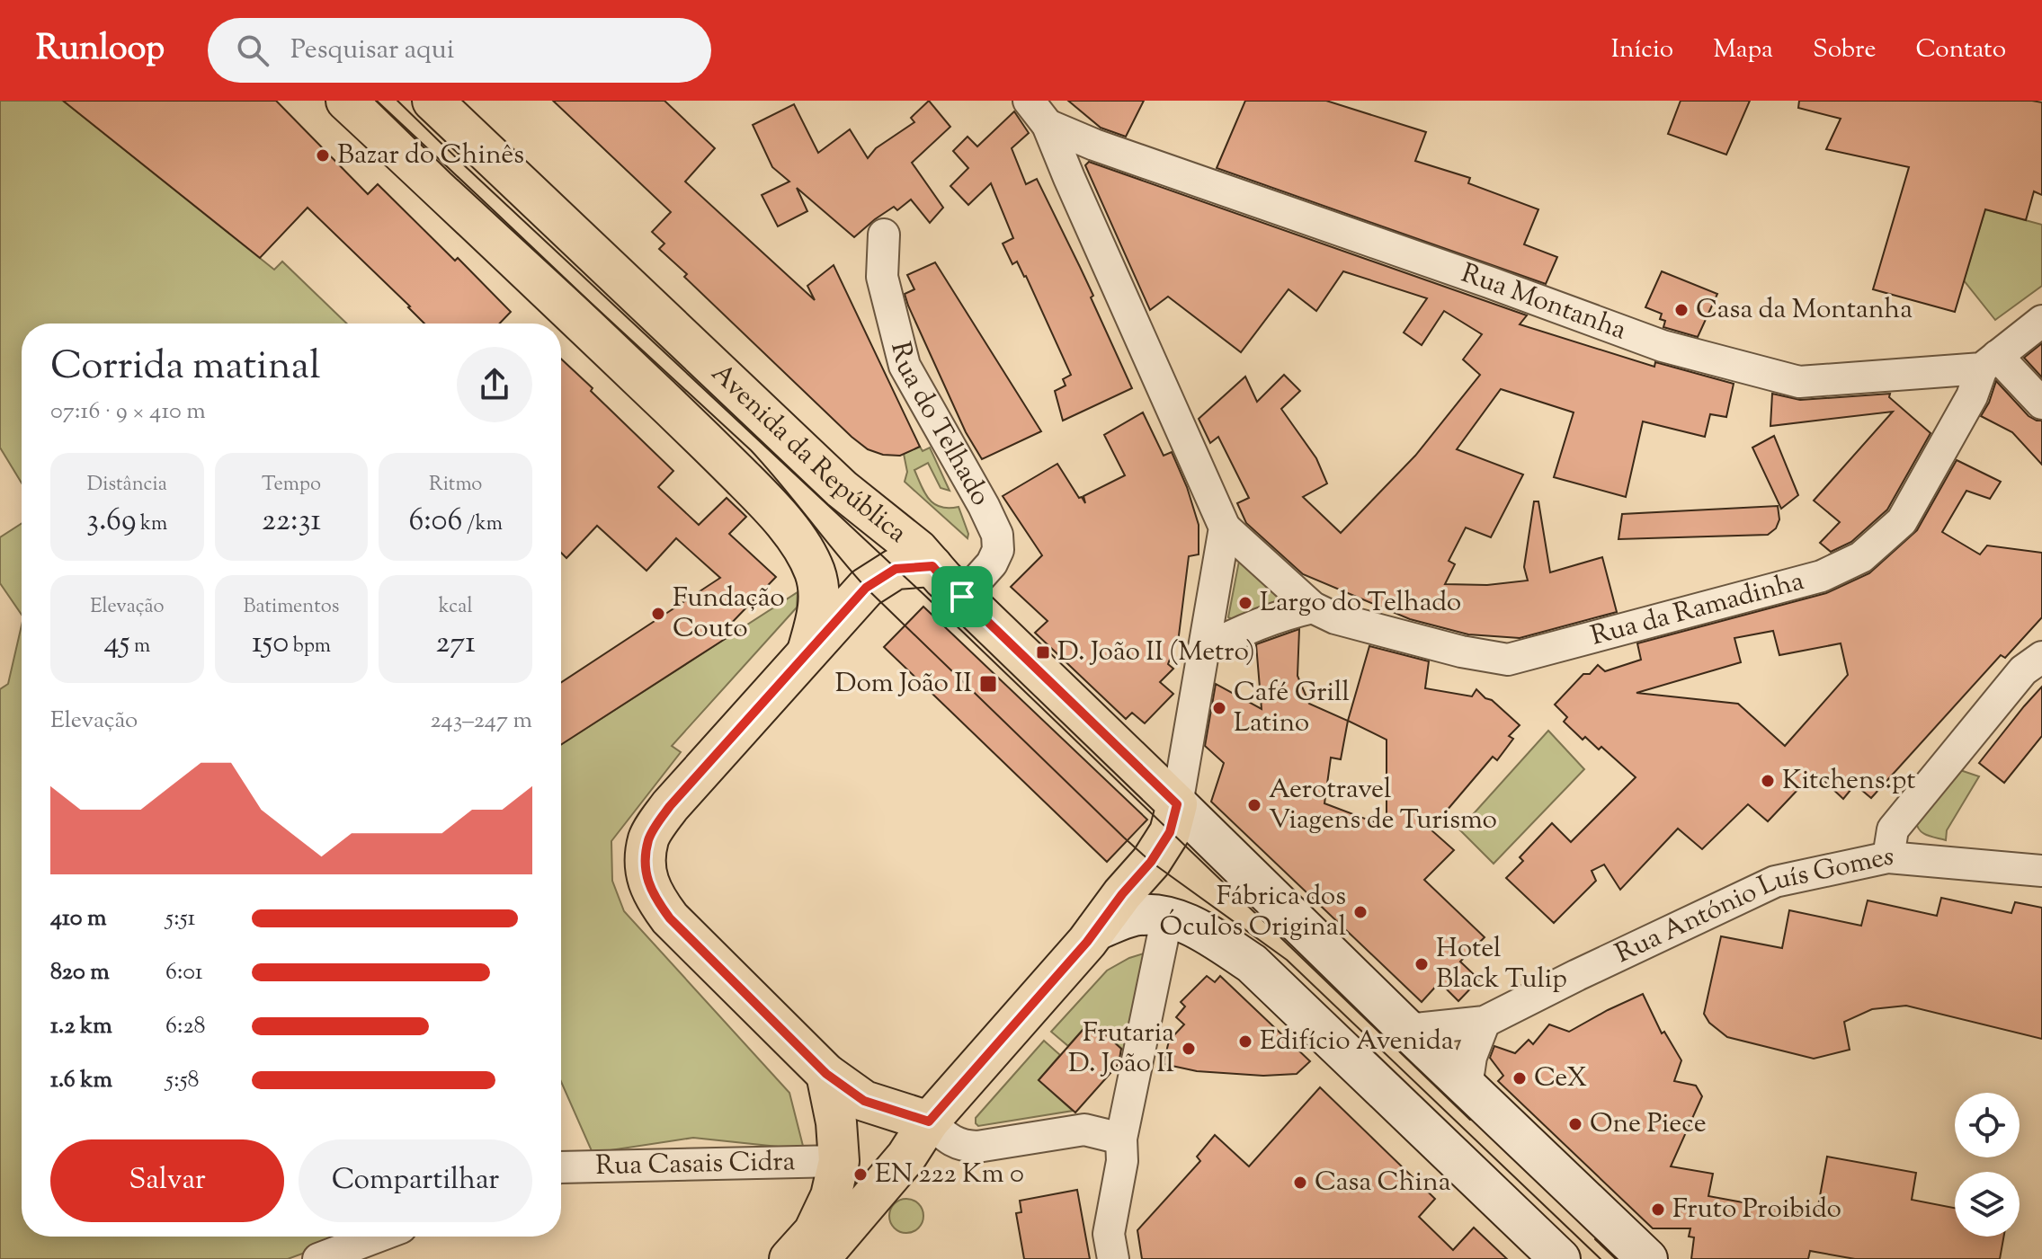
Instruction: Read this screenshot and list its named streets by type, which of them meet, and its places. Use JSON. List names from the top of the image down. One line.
{"streets":{"main road":["Avenida da República"],"street":["Rua Montanha","Rua do Telhado","Rua da Ramadinha","Rua António Luís Gomes","Rua Casais Cidra"]},"crossings":[["Rua Montanha","Rua da Ramadinha"],["Rua do Telhado","Avenida da República"],["Avenida da República","Rua António Luís Gomes"]],"places":{"other":["Bazar do Chinês","Casa da Montanha","Largo do Telhado","Fundação Couto","Café Grill Latino","Kitchens.pt","Aerotravel Viagens de Turismo","Fábrica dos Óculos Original","Hotel Black Tulip","Edifício Avenida","Frutaria D. João II","CeX","One Piece","EN 222 Km 0","Casa China","Fruto Proibido"],"transit":["D. João II (Metro)","Dom João II"]},"page":{"header":"Runloop","search":"Pesquisar aqui","nav":["Início","Mapa","Sobre","Contato"],"heading":["Corrida matinal","07:16 · 9 × 410 m"],"stats":[["Distância","3.69 km"],["Tempo","22:31"],["Ritmo","6:06 /km"],["Elevação","45 m"],["Batimentos","150 bpm"],["kcal","271"]],"chart":["Elevação","243–247 m"],"list":[{"name":"410 m","note":"5:51"},{"name":"820 m","note":"6:01"},{"name":"1.2 km","note":"6:28"},{"name":"1.6 km","note":"5:58"}],"buttons":["Salvar","Compartilhar"]}}
